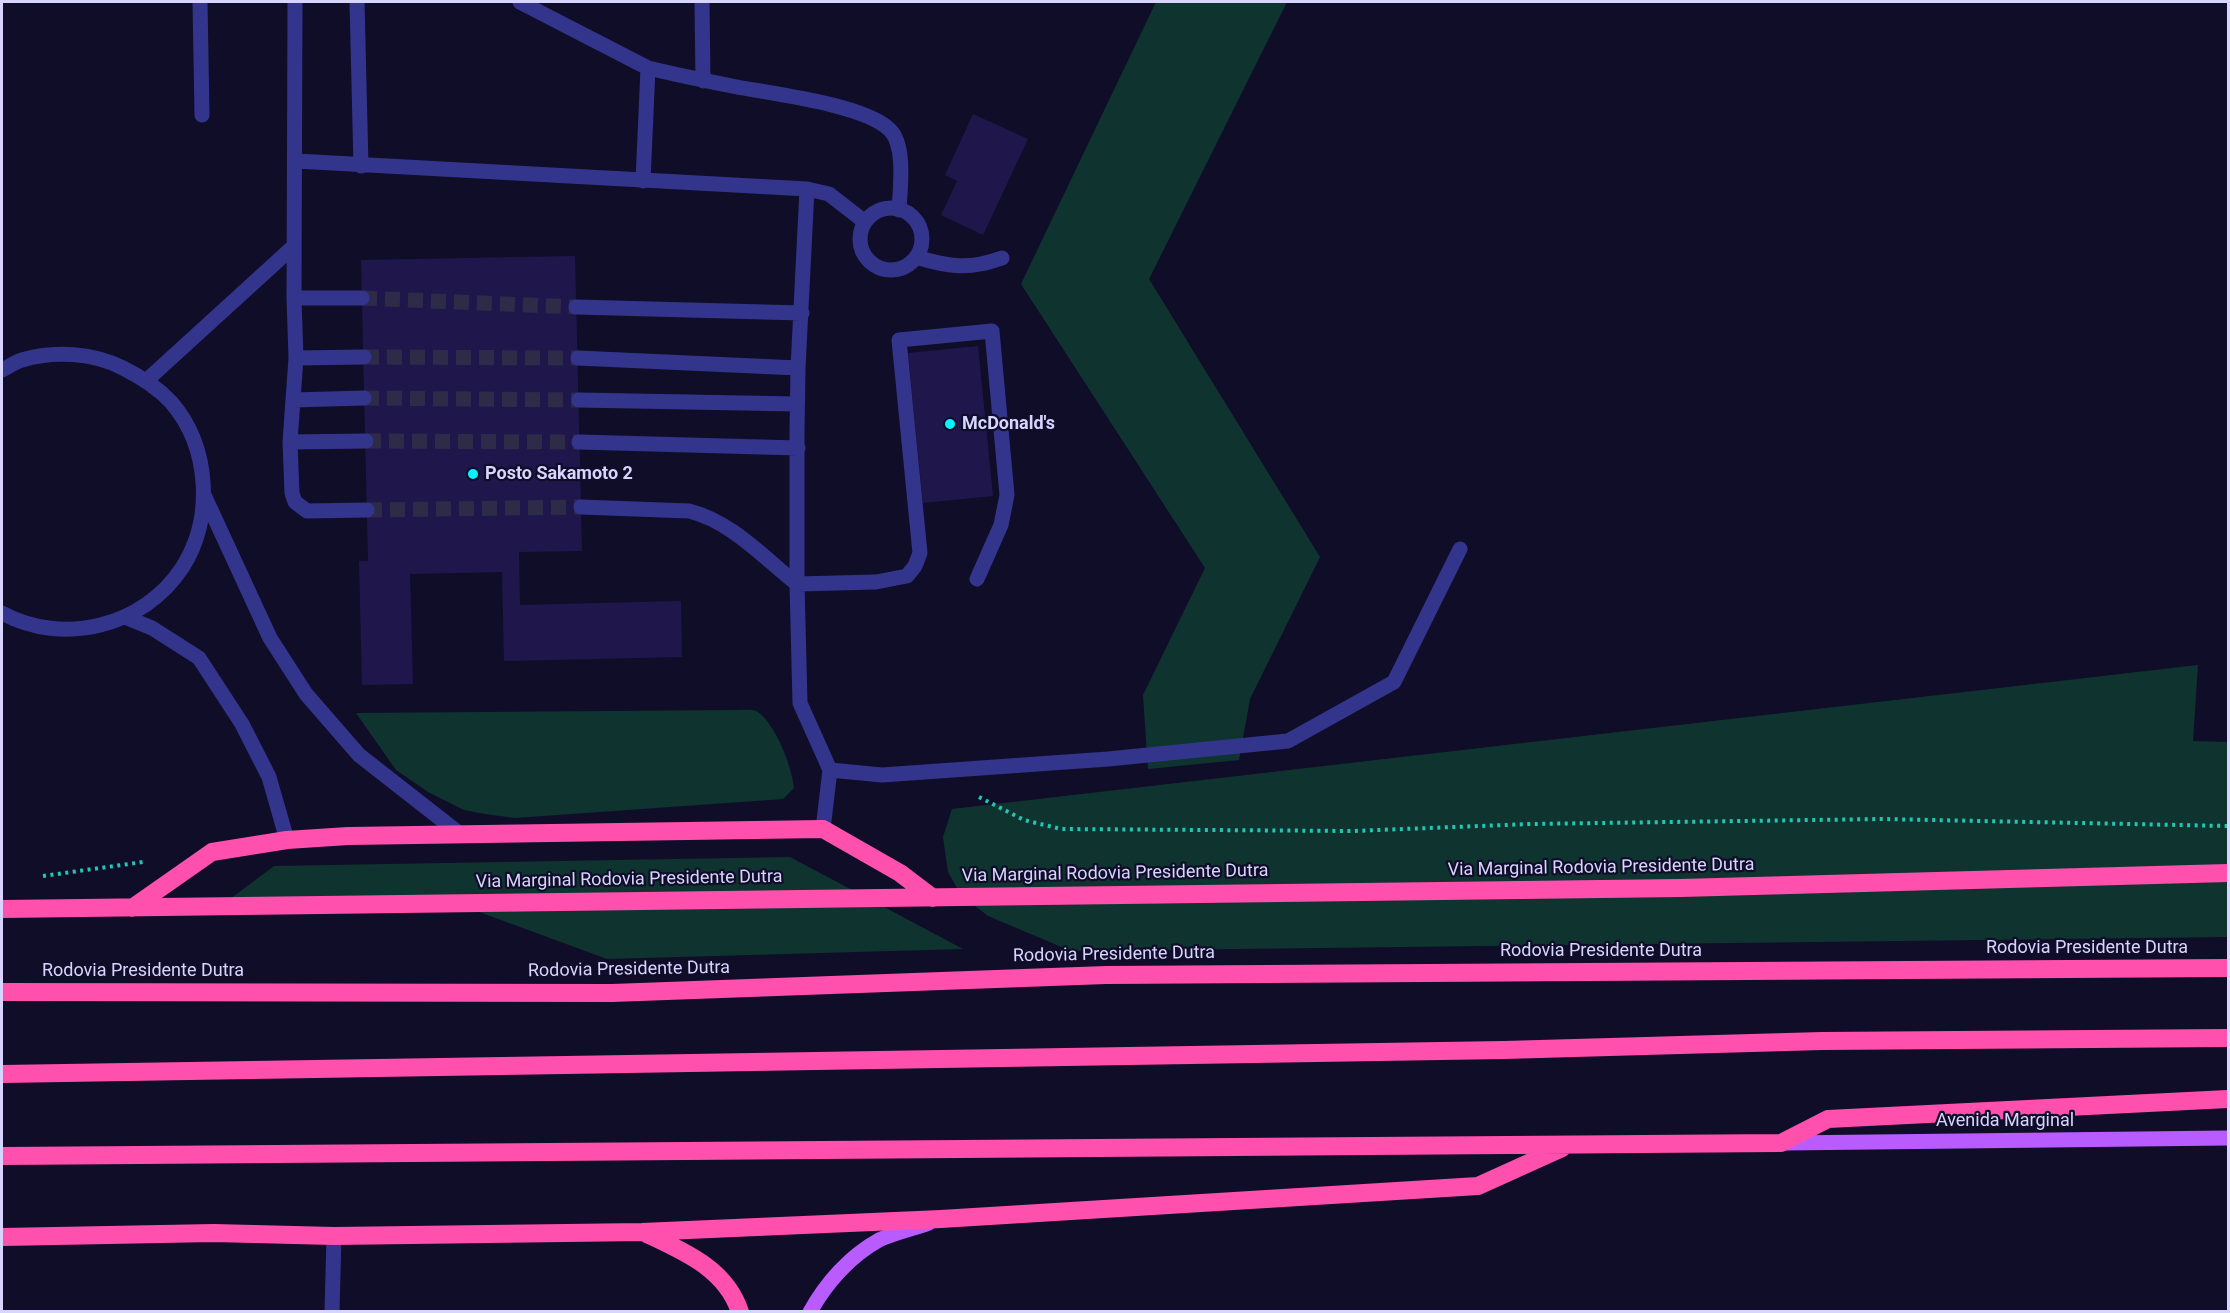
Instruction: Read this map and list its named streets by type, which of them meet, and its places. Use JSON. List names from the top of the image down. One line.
{"streets":{"highway":["Via Marginal Rodovia Presidente Dutra","Rodovia Presidente Dutra"],"main road":["Avenida Marginal"]},"places":["McDonald's","Posto Sakamoto 2"]}
